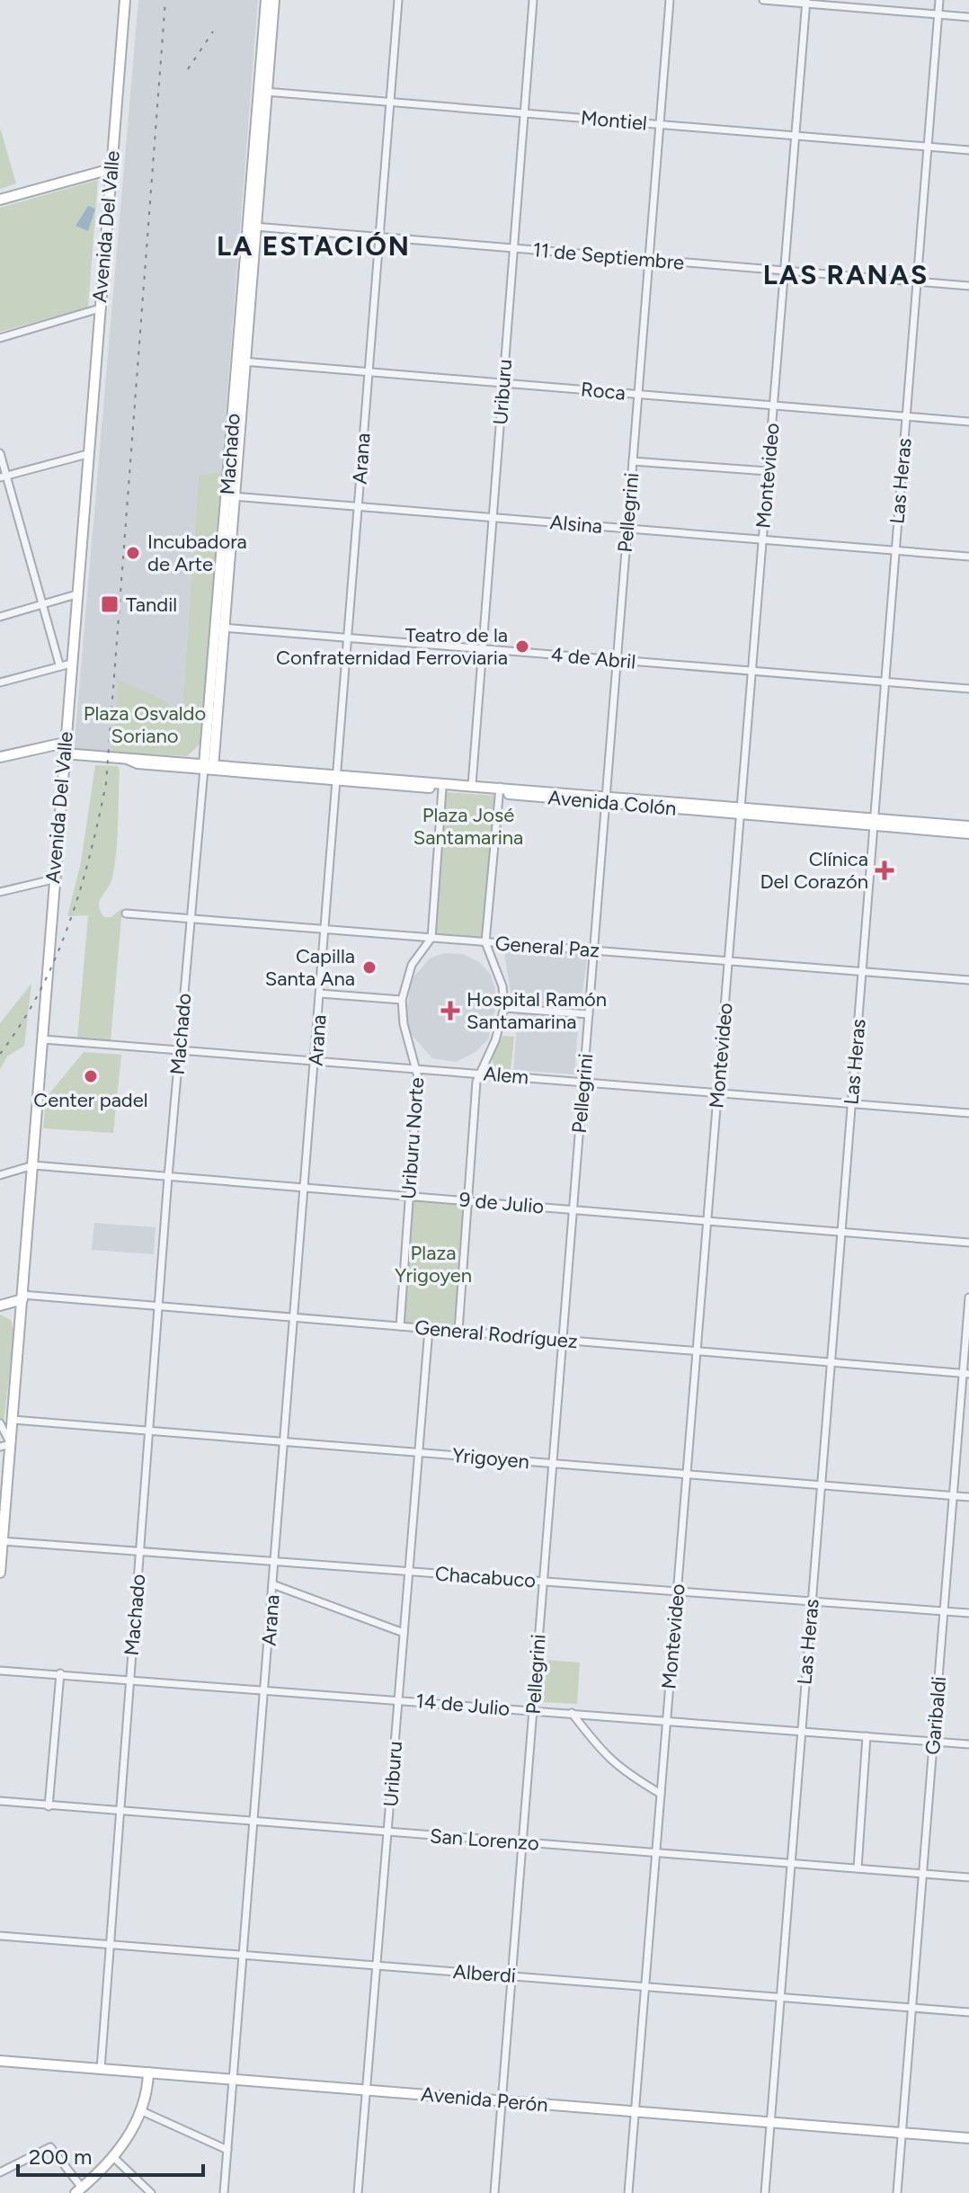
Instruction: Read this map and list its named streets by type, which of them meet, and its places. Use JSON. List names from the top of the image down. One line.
{"streets":{"main road":["Avenida Del Valle","Machado","Avenida Colón","Avenida Perón"],"street":["Montiel","11 de Septiembre","Roca","Uriburu","Arana","Montevideo","Las Heras","Pellegrini","Alsina","4 de Abril","General Paz","Alem","Uriburu Norte","9 de Julio","General Rodríguez","Yrigoyen","Chacabuco","14 de Julio","Garibaldi","San Lorenzo","Alberdi"]},"crossings":[["Montiel","Uriburu"],["Montiel","Machado"],["Montiel","Arana"],["Montiel","Montevideo"],["Montiel","Las Heras"],["Montiel","Pellegrini"],["Avenida Del Valle","Avenida Colón"],["Avenida Del Valle","Alem"],["Avenida Del Valle","9 de Julio"],["Avenida Del Valle","General Rodríguez"],["Avenida Del Valle","Yrigoyen"],["Avenida Del Valle","Chacabuco"],["11 de Septiembre","Uriburu"],["11 de Septiembre","Machado"],["11 de Septiembre","Arana"],["11 de Septiembre","Montevideo"],["11 de Septiembre","Las Heras"],["11 de Septiembre","Pellegrini"],["Roca","Uriburu"],["Roca","Machado"],["Roca","Arana"],["Roca","Montevideo"],["Roca","Las Heras"],["Roca","Pellegrini"],["Uriburu","Alsina"],["Uriburu","4 de Abril"],["Uriburu","Avenida Colón"],["Uriburu","General Rodríguez"],["Uriburu","Yrigoyen"],["Uriburu","Chacabuco"],["Uriburu","14 de Julio"],["Uriburu","San Lorenzo"],["Uriburu","Alberdi"],["Uriburu","Avenida Perón"],["Machado","Alsina"],["Machado","4 de Abril"],["Machado","Avenida Colón"],["Machado","General Paz"],["Machado","Alem"],["Machado","9 de Julio"],["Machado","General Rodríguez"],["Machado","Yrigoyen"],["Machado","Chacabuco"],["Machado","14 de Julio"],["Machado","San Lorenzo"],["Machado","Alberdi"],["Machado","Avenida Perón"],["Arana","Alsina"],["Arana","4 de Abril"],["Arana","Avenida Colón"],["Arana","General Paz"],["Arana","Alem"],["Arana","9 de Julio"],["Arana","General Rodríguez"],["Arana","Yrigoyen"],["Arana","Chacabuco"],["Arana","14 de Julio"],["Arana","San Lorenzo"],["Arana","Alberdi"],["Arana","Avenida Perón"],["Montevideo","Alsina"],["Montevideo","4 de Abril"],["Montevideo","Avenida Colón"],["Montevideo","General Paz"],["Montevideo","Alem"],["Montevideo","9 de Julio"],["Montevideo","General Rodríguez"],["Montevideo","Yrigoyen"],["Montevideo","Chacabuco"],["Montevideo","14 de Julio"],["Montevideo","San Lorenzo"],["Montevideo","Alberdi"],["Montevideo","Avenida Perón"],["Las Heras","Alsina"],["Las Heras","4 de Abril"],["Las Heras","Avenida Colón"],["Las Heras","General Paz"],["Las Heras","Alem"],["Las Heras","9 de Julio"],["Las Heras","General Rodríguez"],["Las Heras","Yrigoyen"],["Las Heras","Chacabuco"],["Las Heras","14 de Julio"],["Las Heras","San Lorenzo"],["Las Heras","Alberdi"],["Las Heras","Avenida Perón"],["Pellegrini","Alsina"],["Pellegrini","4 de Abril"],["Pellegrini","Avenida Colón"],["Pellegrini","General Paz"],["Pellegrini","Alem"],["Pellegrini","9 de Julio"],["Pellegrini","General Rodríguez"],["Pellegrini","Yrigoyen"],["Pellegrini","Chacabuco"],["Pellegrini","14 de Julio"],["Pellegrini","San Lorenzo"],["Pellegrini","Alberdi"],["Pellegrini","Avenida Perón"],["General Paz","Alem"],["General Paz","Uriburu Norte"],["Alem","Uriburu Norte"],["Uriburu Norte","9 de Julio"],["Uriburu Norte","General Rodríguez"],["General Rodríguez","Garibaldi"],["Yrigoyen","Garibaldi"],["Chacabuco","Garibaldi"],["14 de Julio","Garibaldi"],["Garibaldi","San Lorenzo"],["Garibaldi","Alberdi"],["Garibaldi","Avenida Perón"]],"districts":["LA ESTACIÓN","LAS RANAS"],"parks":["Plaza Osvaldo Soriano","Plaza José Santamarina","Plaza Yrigoyen"],"places":{"other":["Incubadora de Arte","Teatro de la Confraternidad Ferroviaria","Capilla Santa Ana","Center padel"],"transit":["Tandil"],"health":["Clínica Del Corazón","Hospital Ramón Santamarina"]},"scale_bar":"200 m"}
